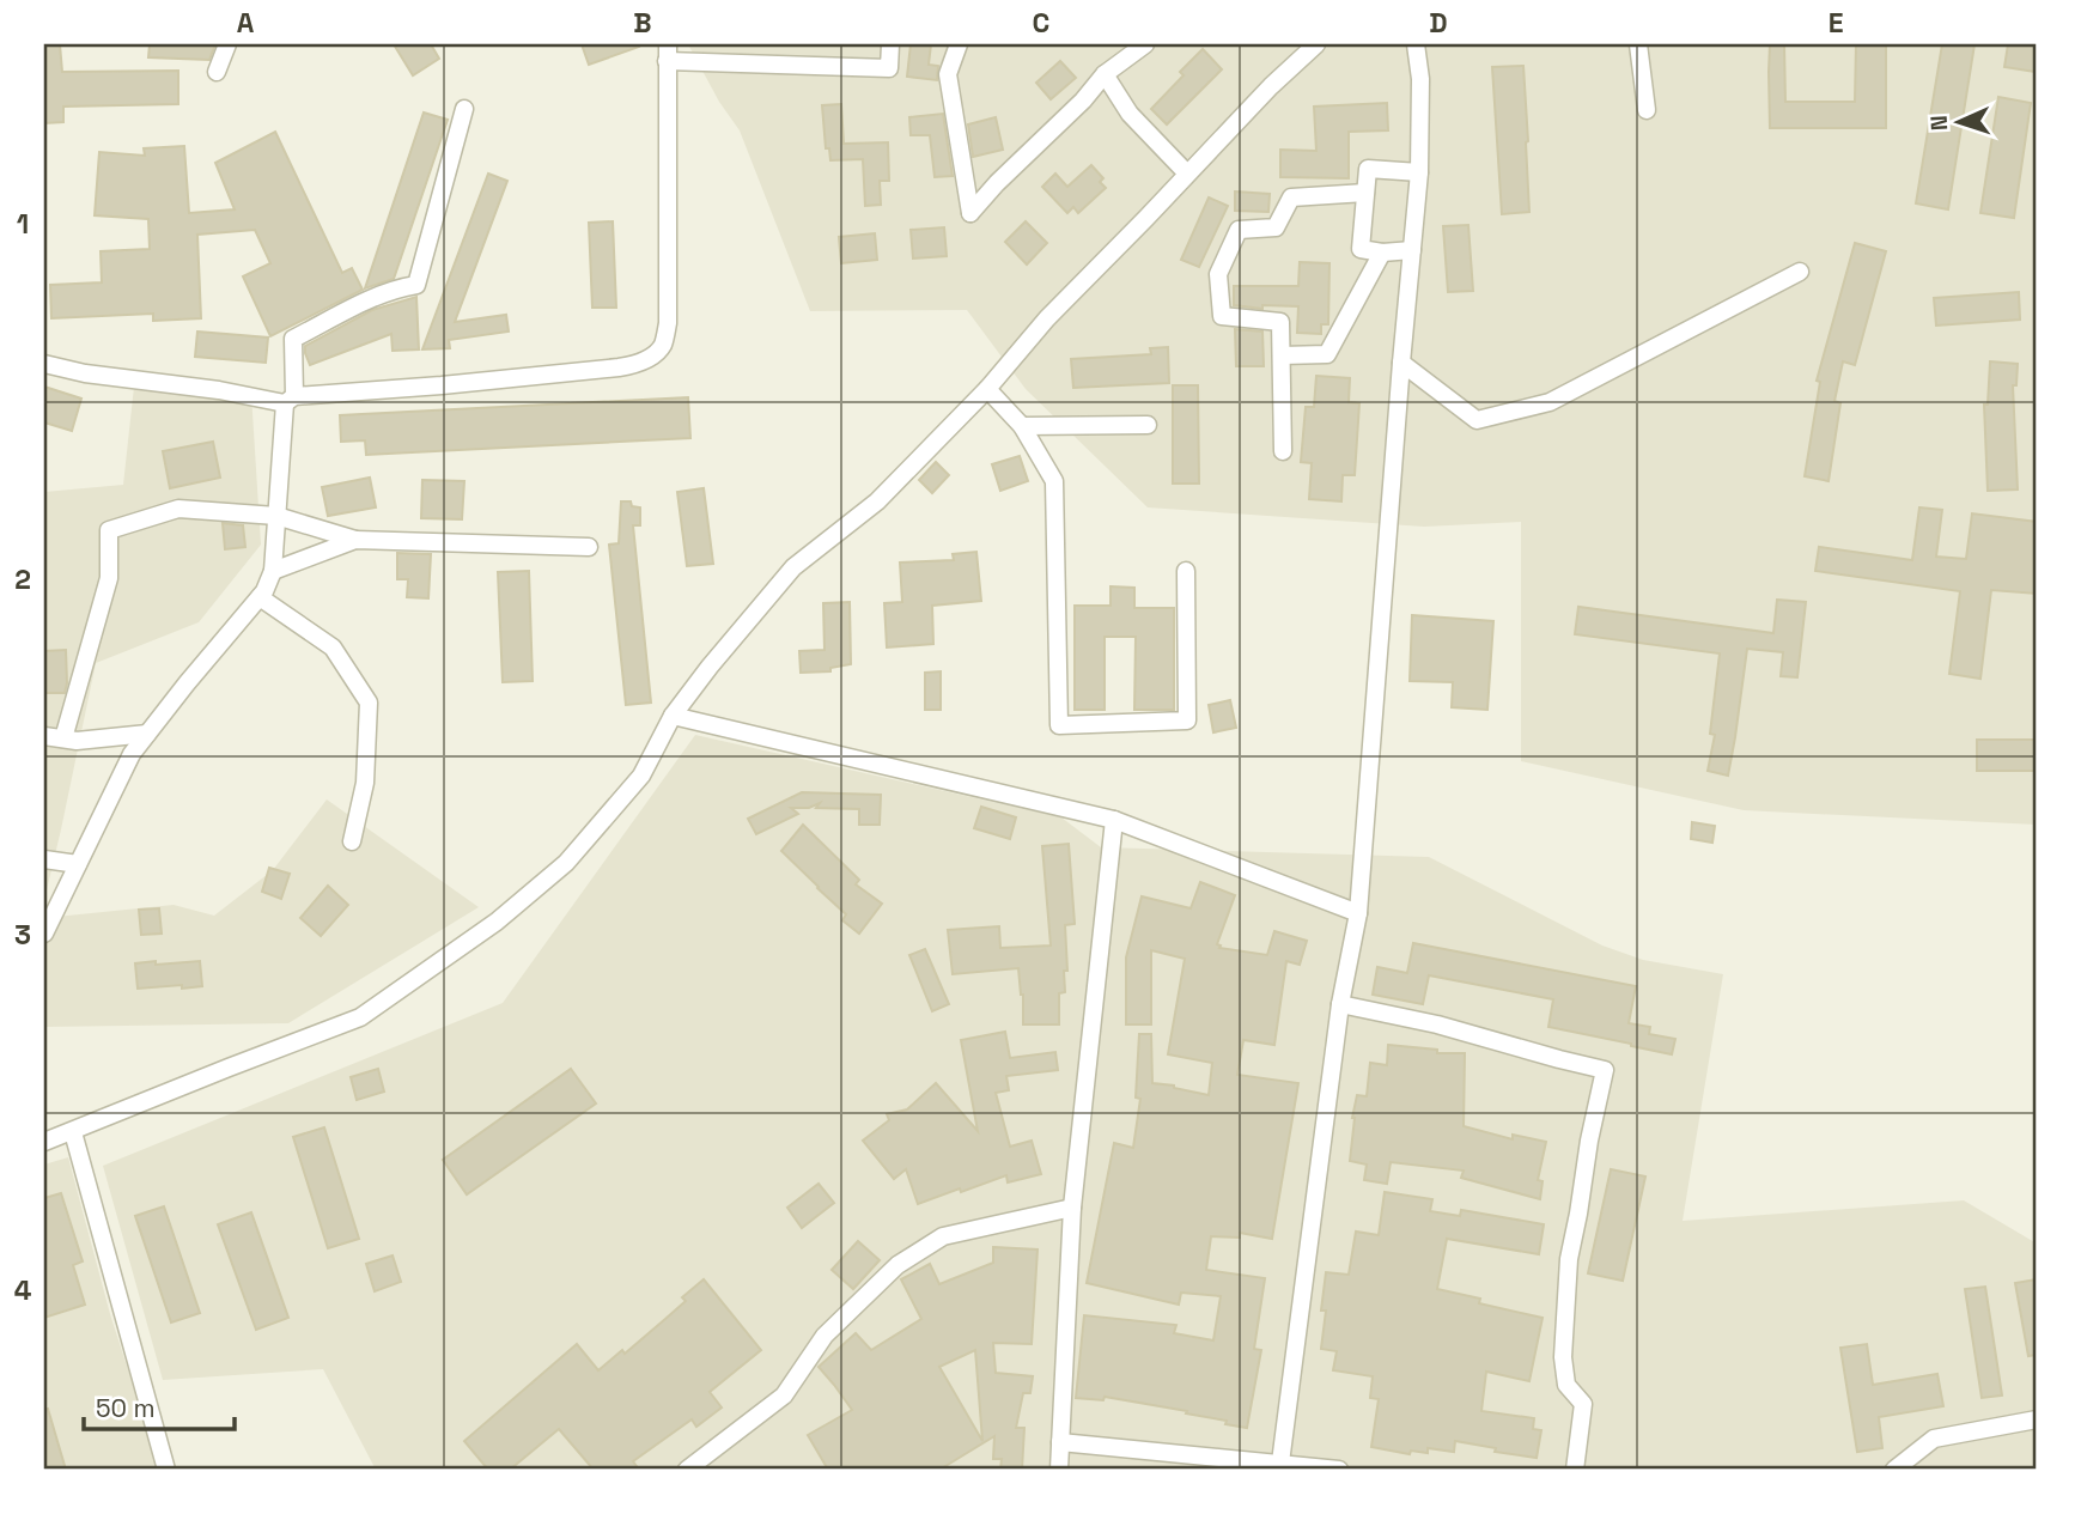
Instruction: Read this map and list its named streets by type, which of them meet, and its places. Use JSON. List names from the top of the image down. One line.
{"scale_bar":"50 m","north":"left","grid":{"columns":["A","B","C","D","E"],"rows":["1","2","3","4"]}}
